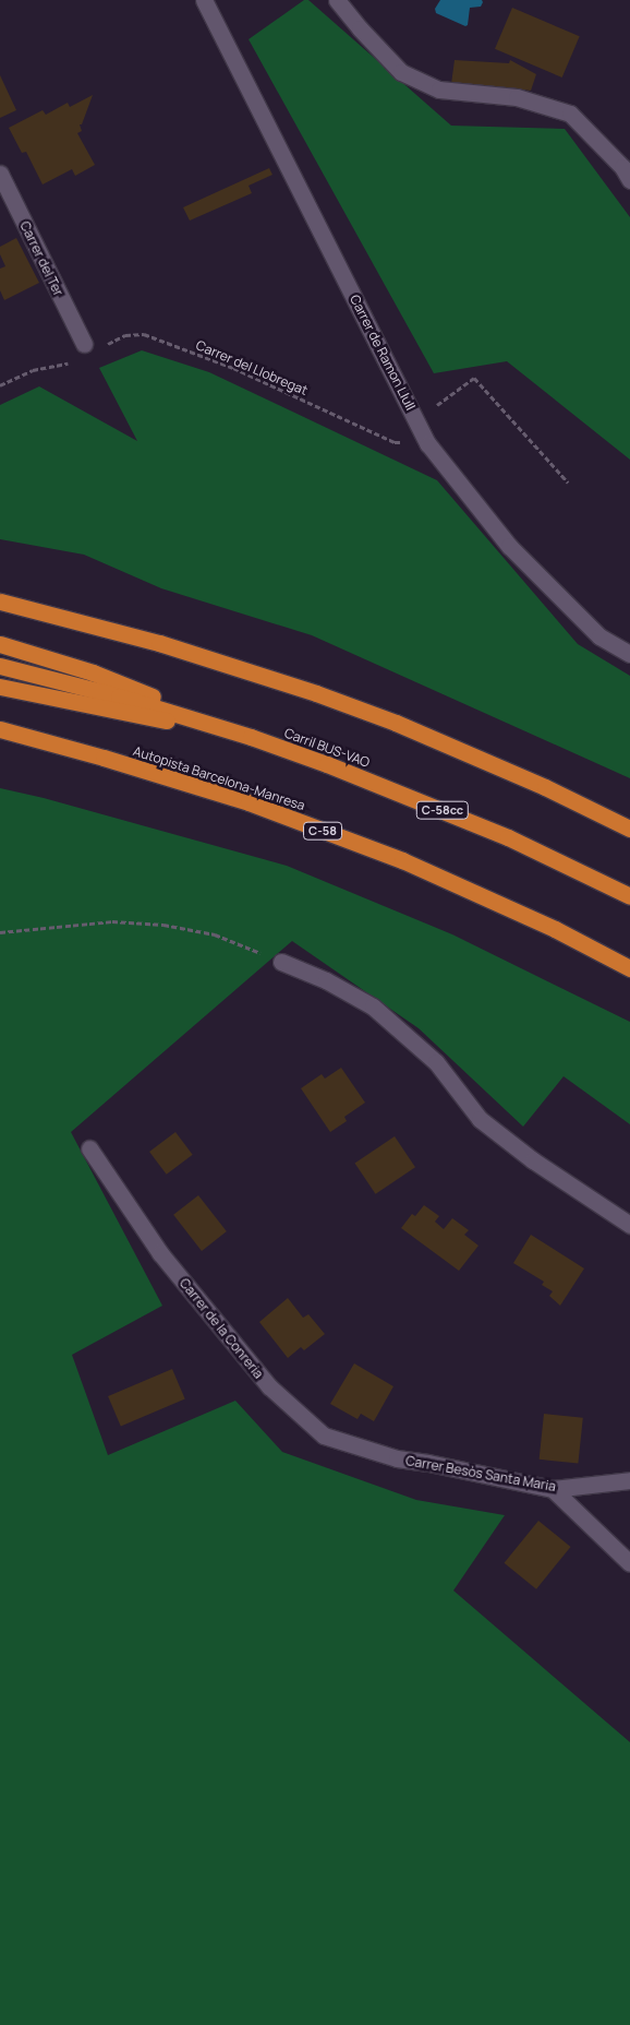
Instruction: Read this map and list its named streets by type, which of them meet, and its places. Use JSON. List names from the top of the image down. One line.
{"streets":{"highway":["Carril BUS-VAO","Autopista Barcelona-Manresa","C-58cc","C-58"],"street":["Carrer del Ter","Carrer de Ramon Llull","Carrer de la Conreria","Carrer Besòs Santa Maria"],"path":["Carrer del Llobregat"]},"crossings":[["Carrer de Ramon Llull","Carrer del Llobregat"],["Carril BUS-VAO","C-58cc"],["Carrer de la Conreria","Carrer Besòs Santa Maria"]]}
